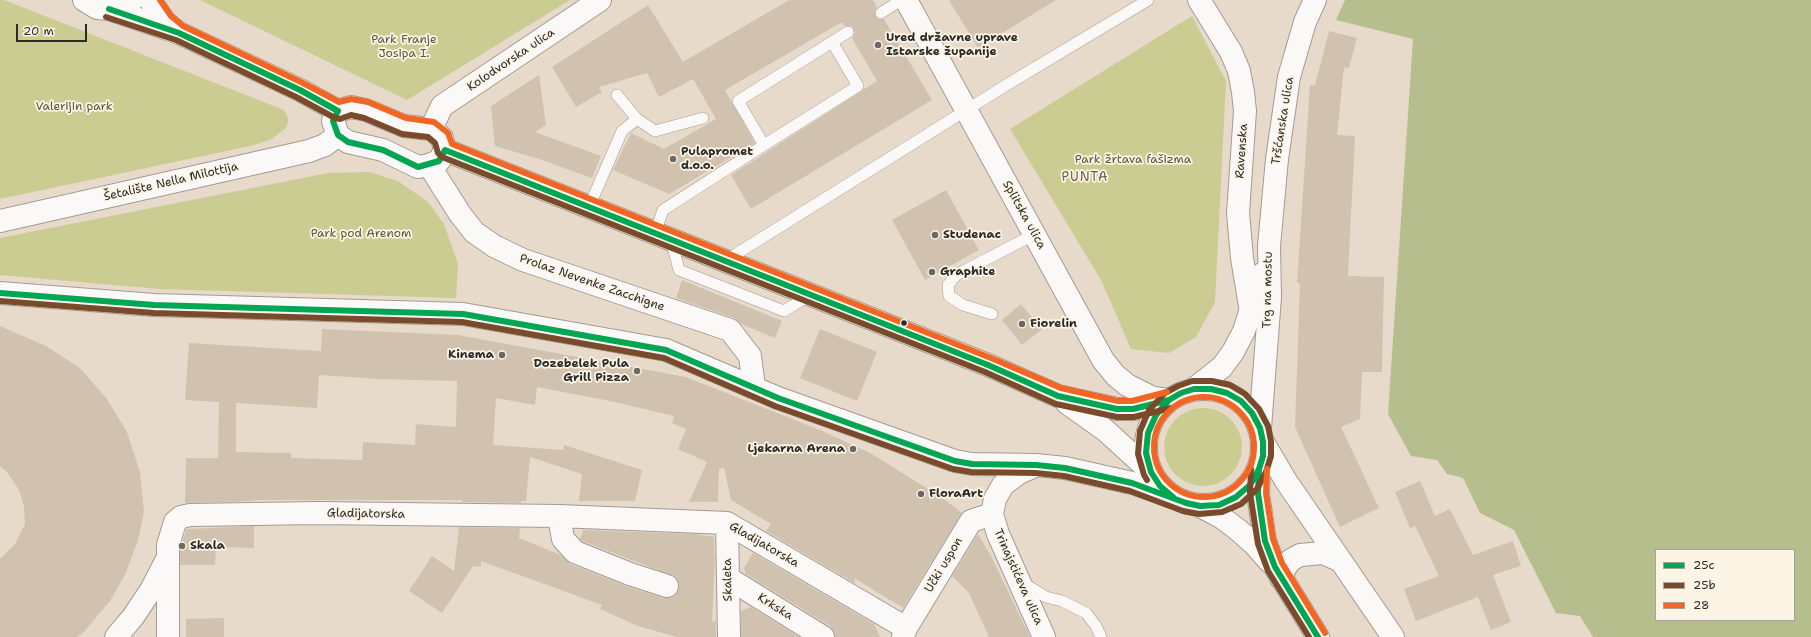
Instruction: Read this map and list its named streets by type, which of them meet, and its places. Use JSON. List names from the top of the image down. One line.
{"streets":{"street":["Kolodvorska ulica","Tršćanska ulica","Ravenska","Šetalište Nella Milottija","Splitska ulica","Prolaz Nevenke Zacchigne","Trg na mostu","Gladijatorska","Učki uspon","Trinajstićeva ulica","Skaleta","Krkska"]},"crossings":[["Tršćanska ulica","Trg na mostu"],["Ravenska","Trg na mostu"],["Splitska ulica","Trg na mostu"],["Gladijatorska","Učki uspon"],["Gladijatorska","Skaleta"],["Učki uspon","Trinajstićeva ulica"],["Skaleta","Krkska"]],"districts":["PUNTA"],"parks":["Park Franje Josipa I.","Valerijin park","Park žrtava fašizma","Park pod Arenom"],"places":["Ured državne uprave Istarske županije","Pulapromet d.o.o.","Studenac","Graphite","Fiorelin","Kinema","Dozebelek Pula Grill Pizza","Ljekarna Arena","FloraArt","Skala"],"lines":["transit line 28","transit line 25c","transit line 25b"],"legend":["25c","25b","28"],"scale_bar":"20 m"}
